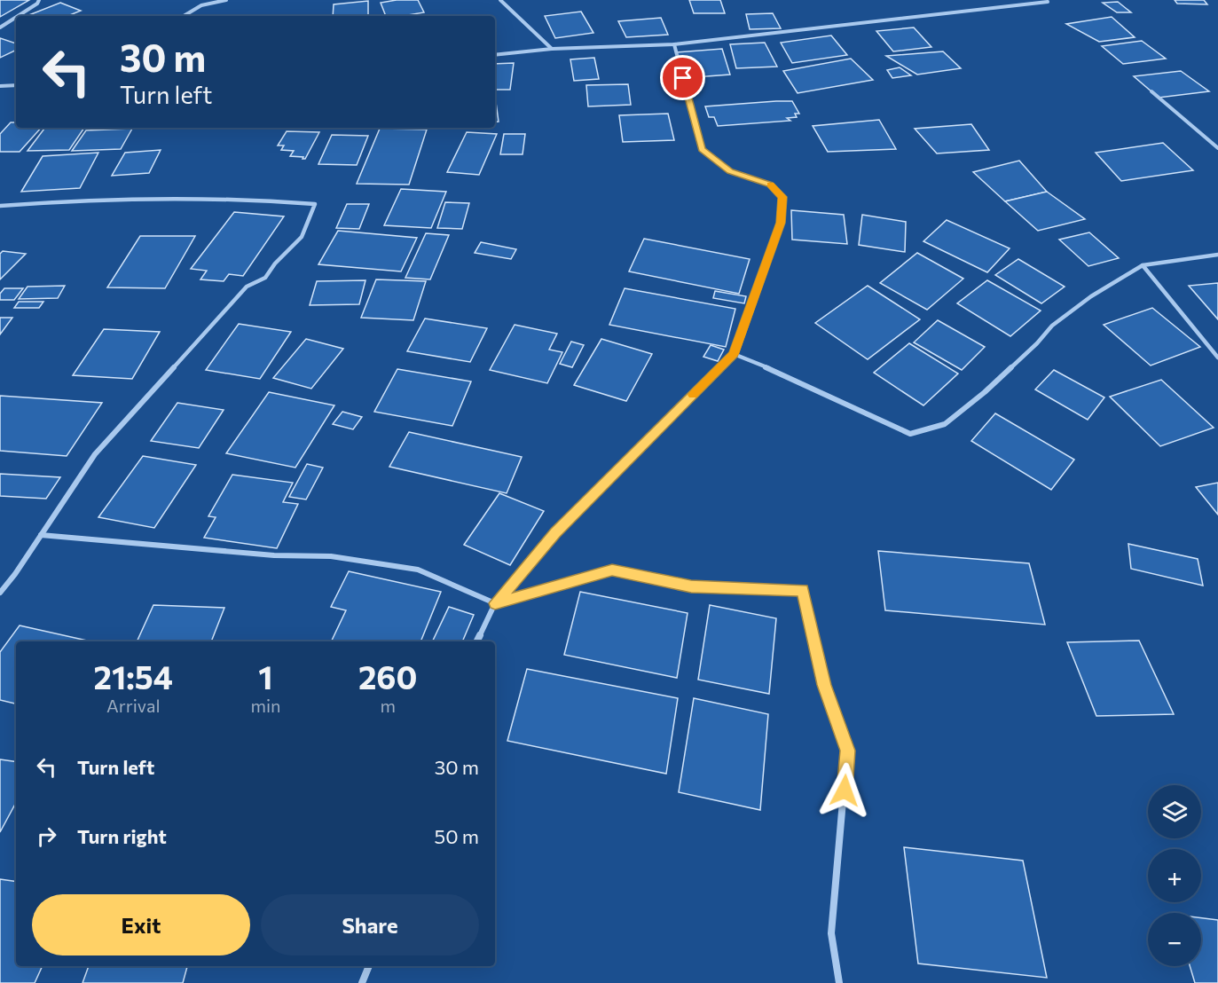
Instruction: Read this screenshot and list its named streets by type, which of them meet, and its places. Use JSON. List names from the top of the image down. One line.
{"page":{"turn":["30 m","Turn left"],"eta":["21:54","Arrival","1","min","260","m"],"list":[{"name":"Turn left","value":"30 m"},{"name":"Turn right","value":"50 m"}],"map_buttons":["+","−"],"buttons":["Exit","Share"]}}
